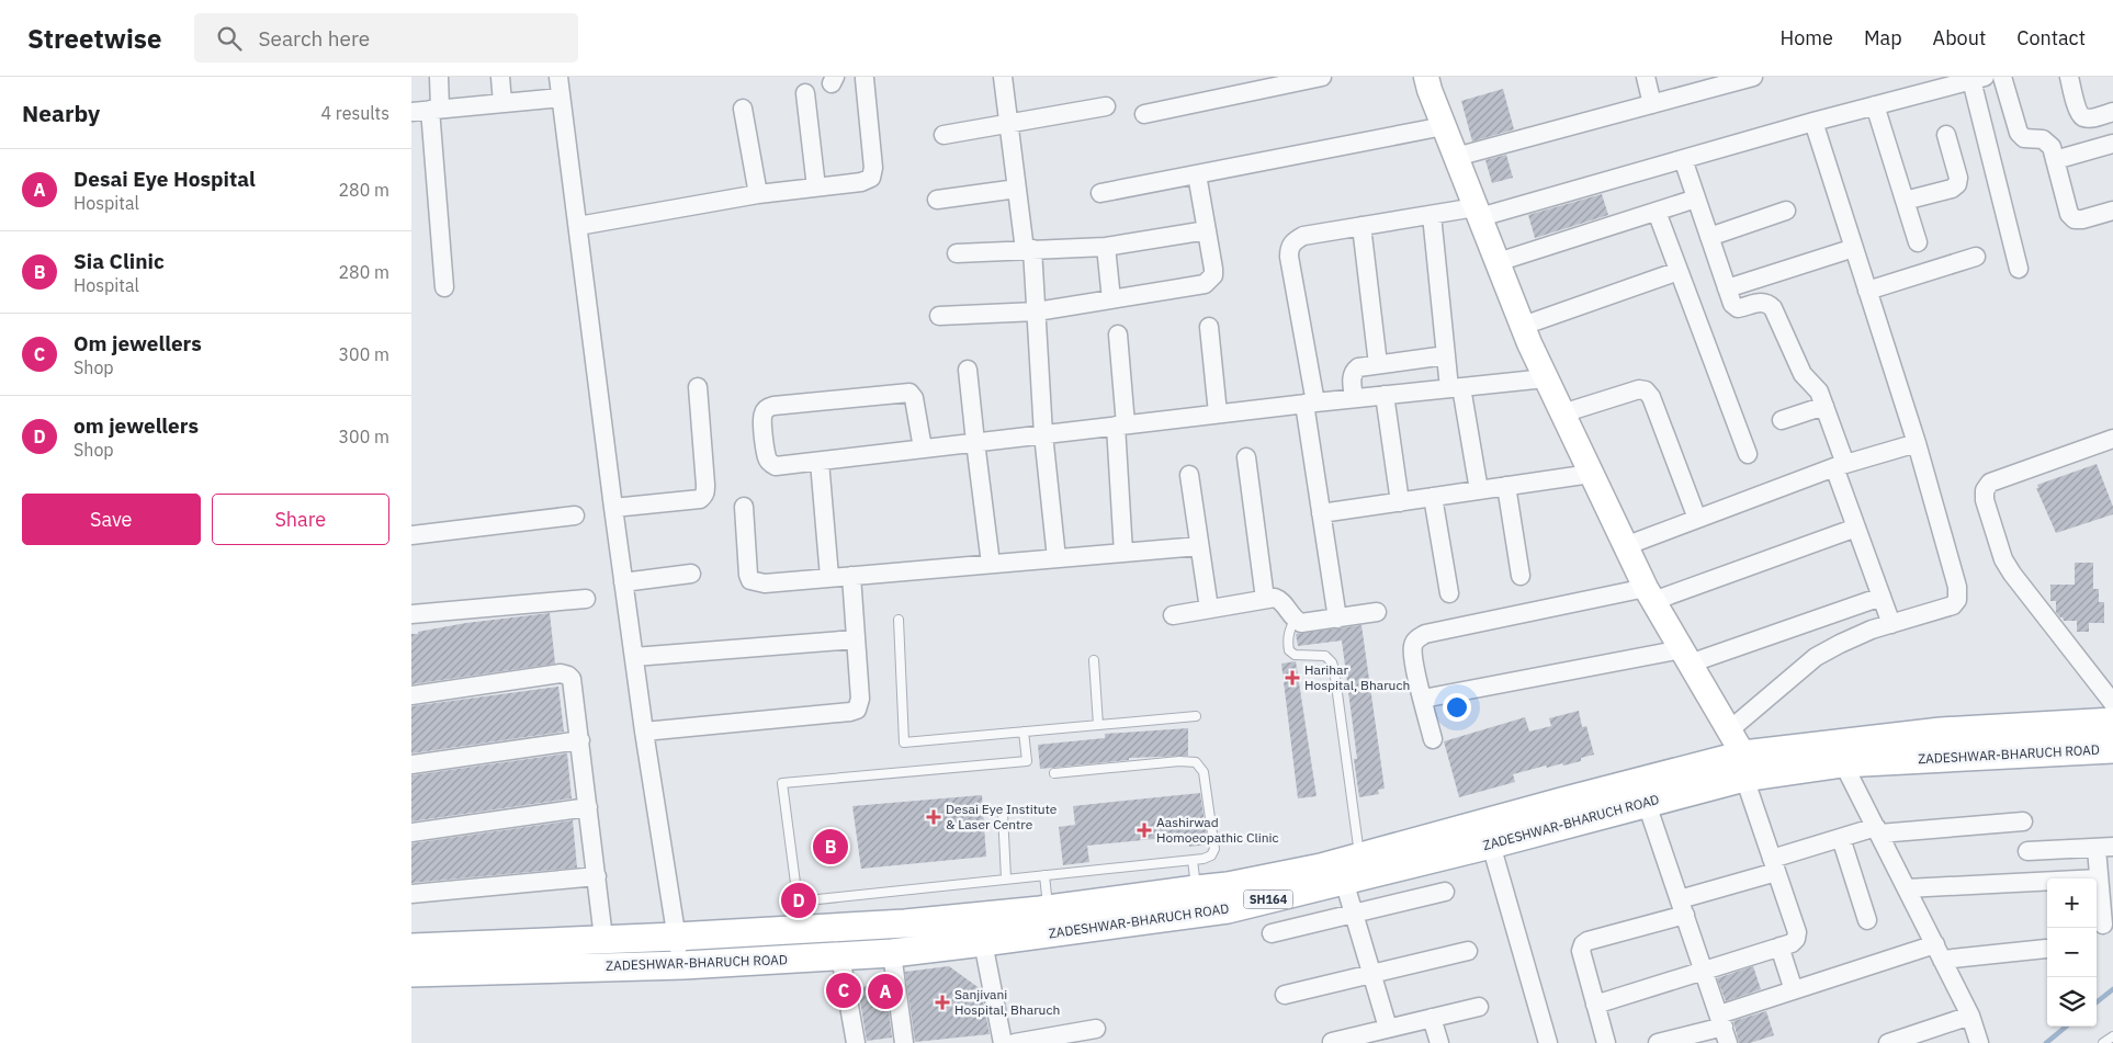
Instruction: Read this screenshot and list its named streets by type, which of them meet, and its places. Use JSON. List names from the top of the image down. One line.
{"streets":{"main road":["ZADESHWAR-BHARUCH ROAD","SH164"]},"places":{"health":["Harihar Hospital, Bharuch","Desai Eye Institute & Laser Centre","Aashirwad Homoeopathic Clinic","Sanjivani Hospital, Bharuch"]},"page":{"header":"Streetwise","search":"Search here","nav":["Home","Map","About","Contact"],"heading":["Nearby","4 results"],"list":[{"mark":"A","name":"Desai Eye Hospital","note":"Hospital","value":"280 m"},{"mark":"B","name":"Sia Clinic","note":"Hospital","value":"280 m"},{"mark":"C","name":"Om jewellers","note":"Shop","value":"300 m"},{"mark":"D","name":"om jewellers","note":"Shop","value":"300 m"}],"buttons":["Save","Share"],"pins":["B","D","C","A"],"map_buttons":["+","−"]}}
